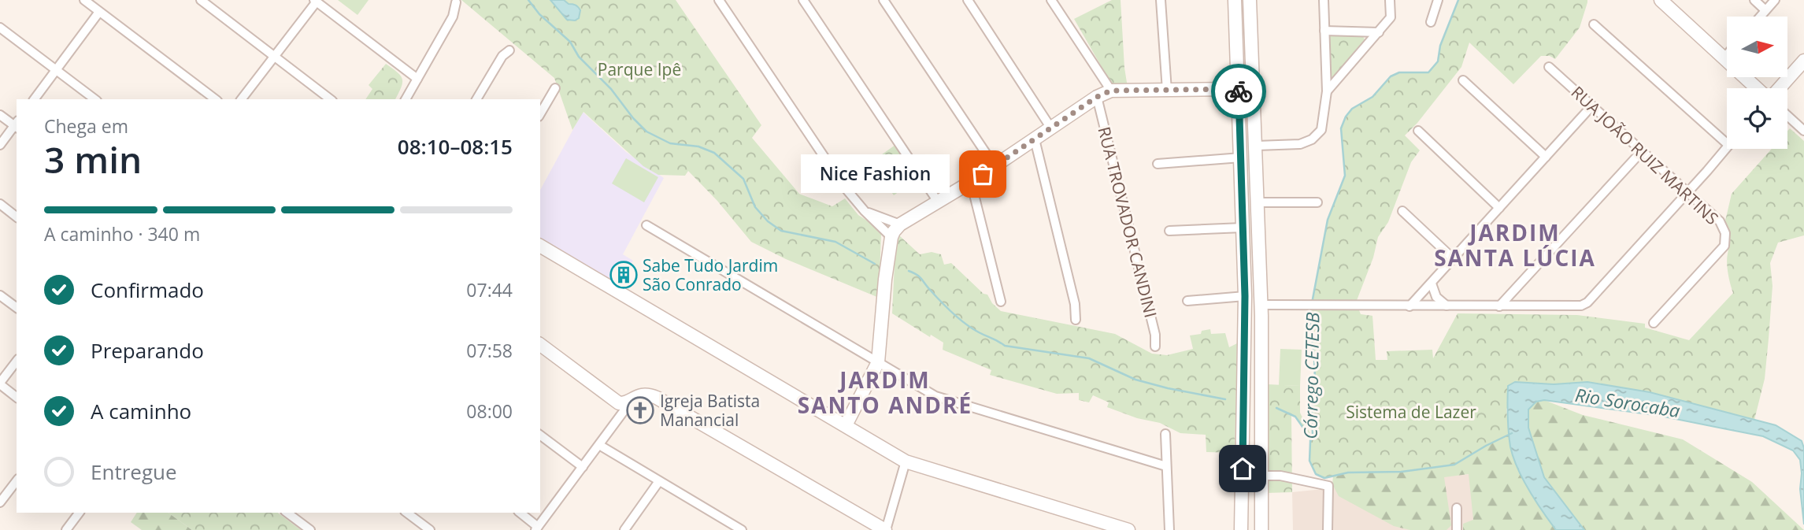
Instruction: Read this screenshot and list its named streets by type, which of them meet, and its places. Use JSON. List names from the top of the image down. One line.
{"streets":{"street":["RUA JOÃO RUIZ MARTINS","RUA TROVADOR CANDINI"]},"districts":["JARDIM SANTA LÚCIA","JARDIM SANTO ANDRÉ"],"water":["Córrego CETESB","Rio Sorocaba"],"parks":["Parque Ipê","Sistema de Lazer"],"places":{"other":["Nice Fashion"],"building":["Sabe Tudo Jardim São Conrado"],"church":["Igreja Batista Manancial"]},"north":"right","page":{"heading":["3 min","Chega em","08:10–08:15"],"bubble":"Nice Fashion","bar":"A caminho · 340 m","list":[["Confirmado","07:44"],["Preparando","07:58"],["A caminho","08:00"],"Entregue"]}}
